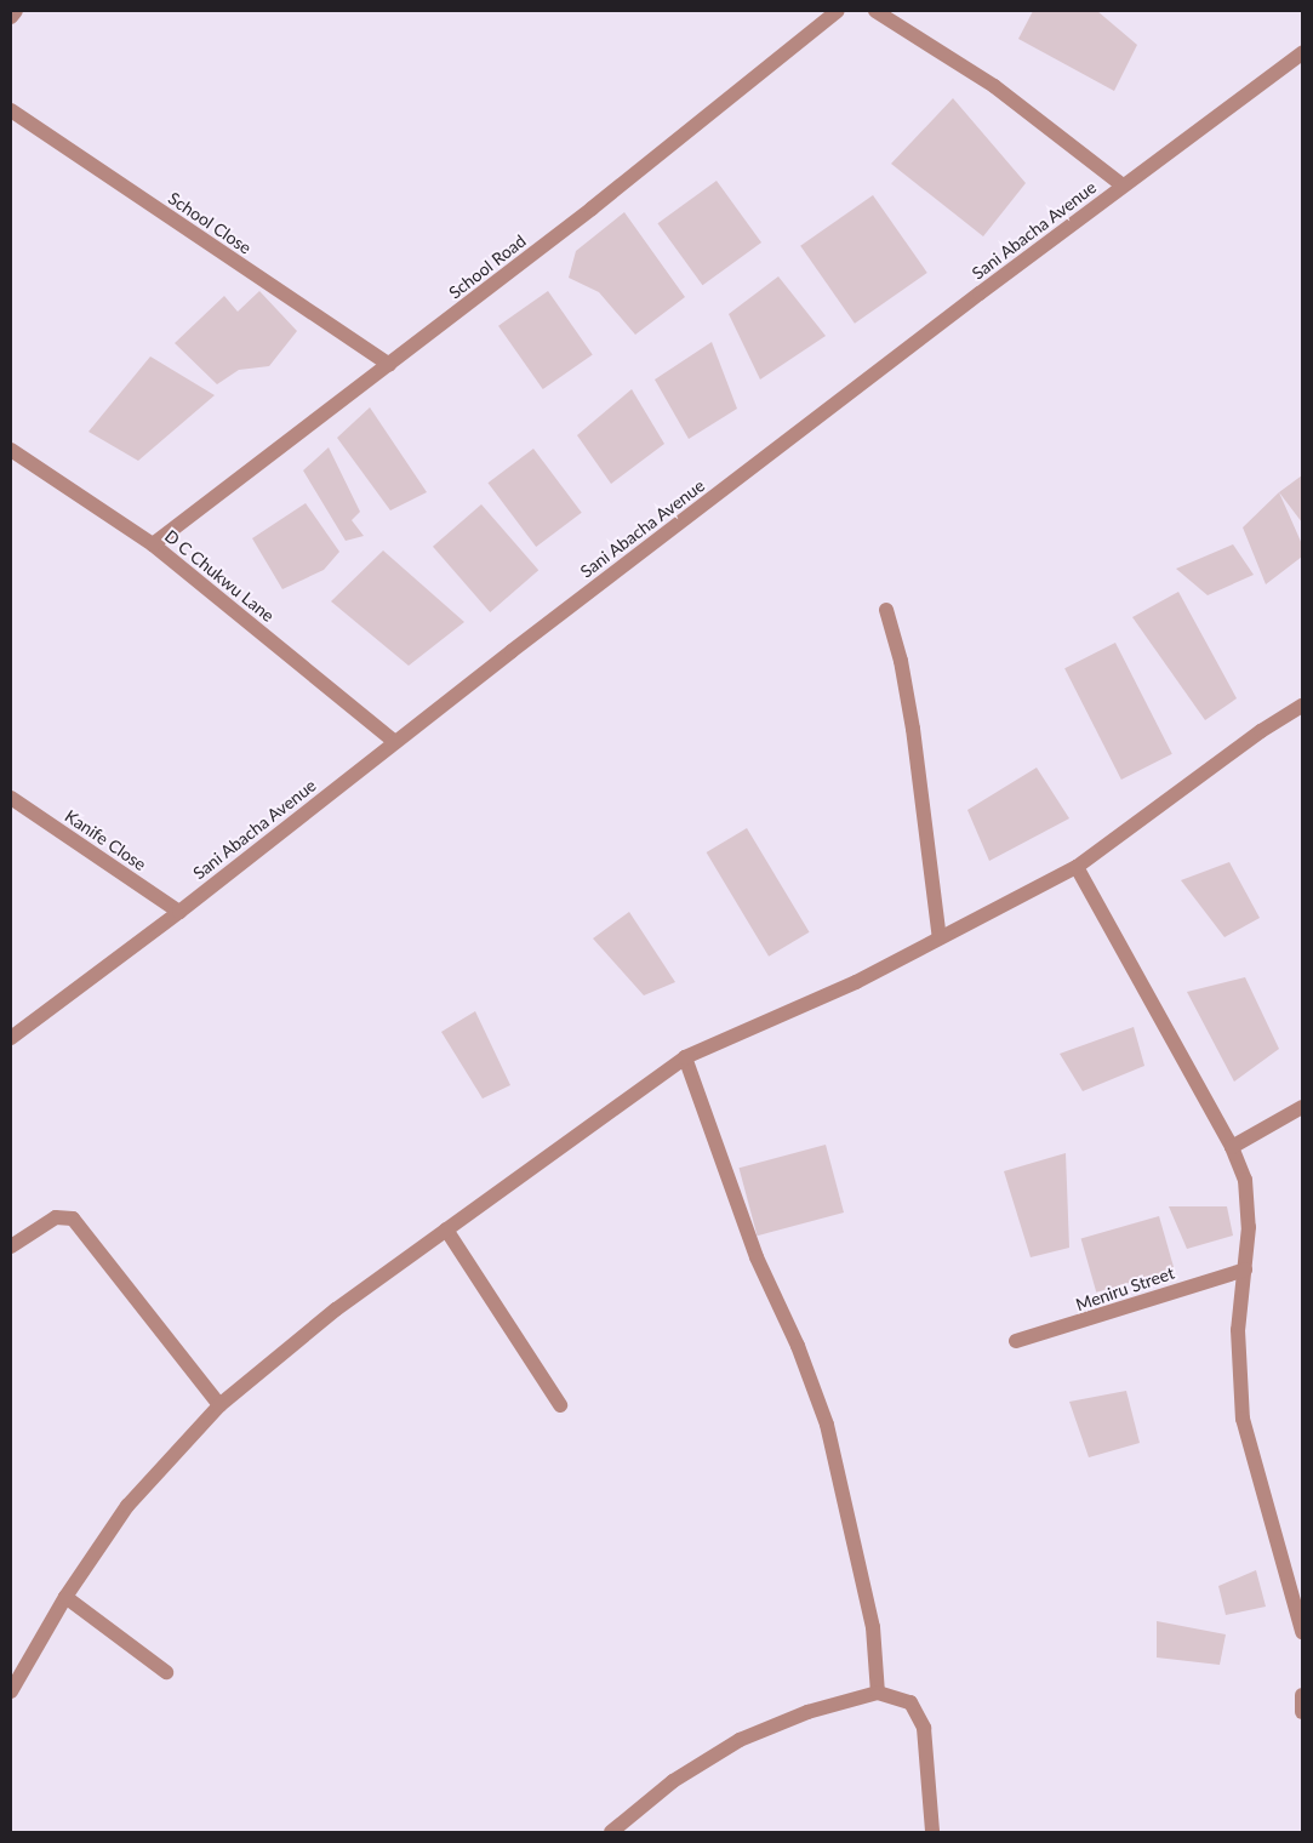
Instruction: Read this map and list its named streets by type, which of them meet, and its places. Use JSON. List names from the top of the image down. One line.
{"streets":{"street":["School Close","Sani Abacha Avenue","School Road","D C Chukwu Lane","Kanife Close","Meniru Street"]},"crossings":[["School Close","School Road"],["Sani Abacha Avenue","D C Chukwu Lane"],["Sani Abacha Avenue","Kanife Close"],["School Road","D C Chukwu Lane"]]}
